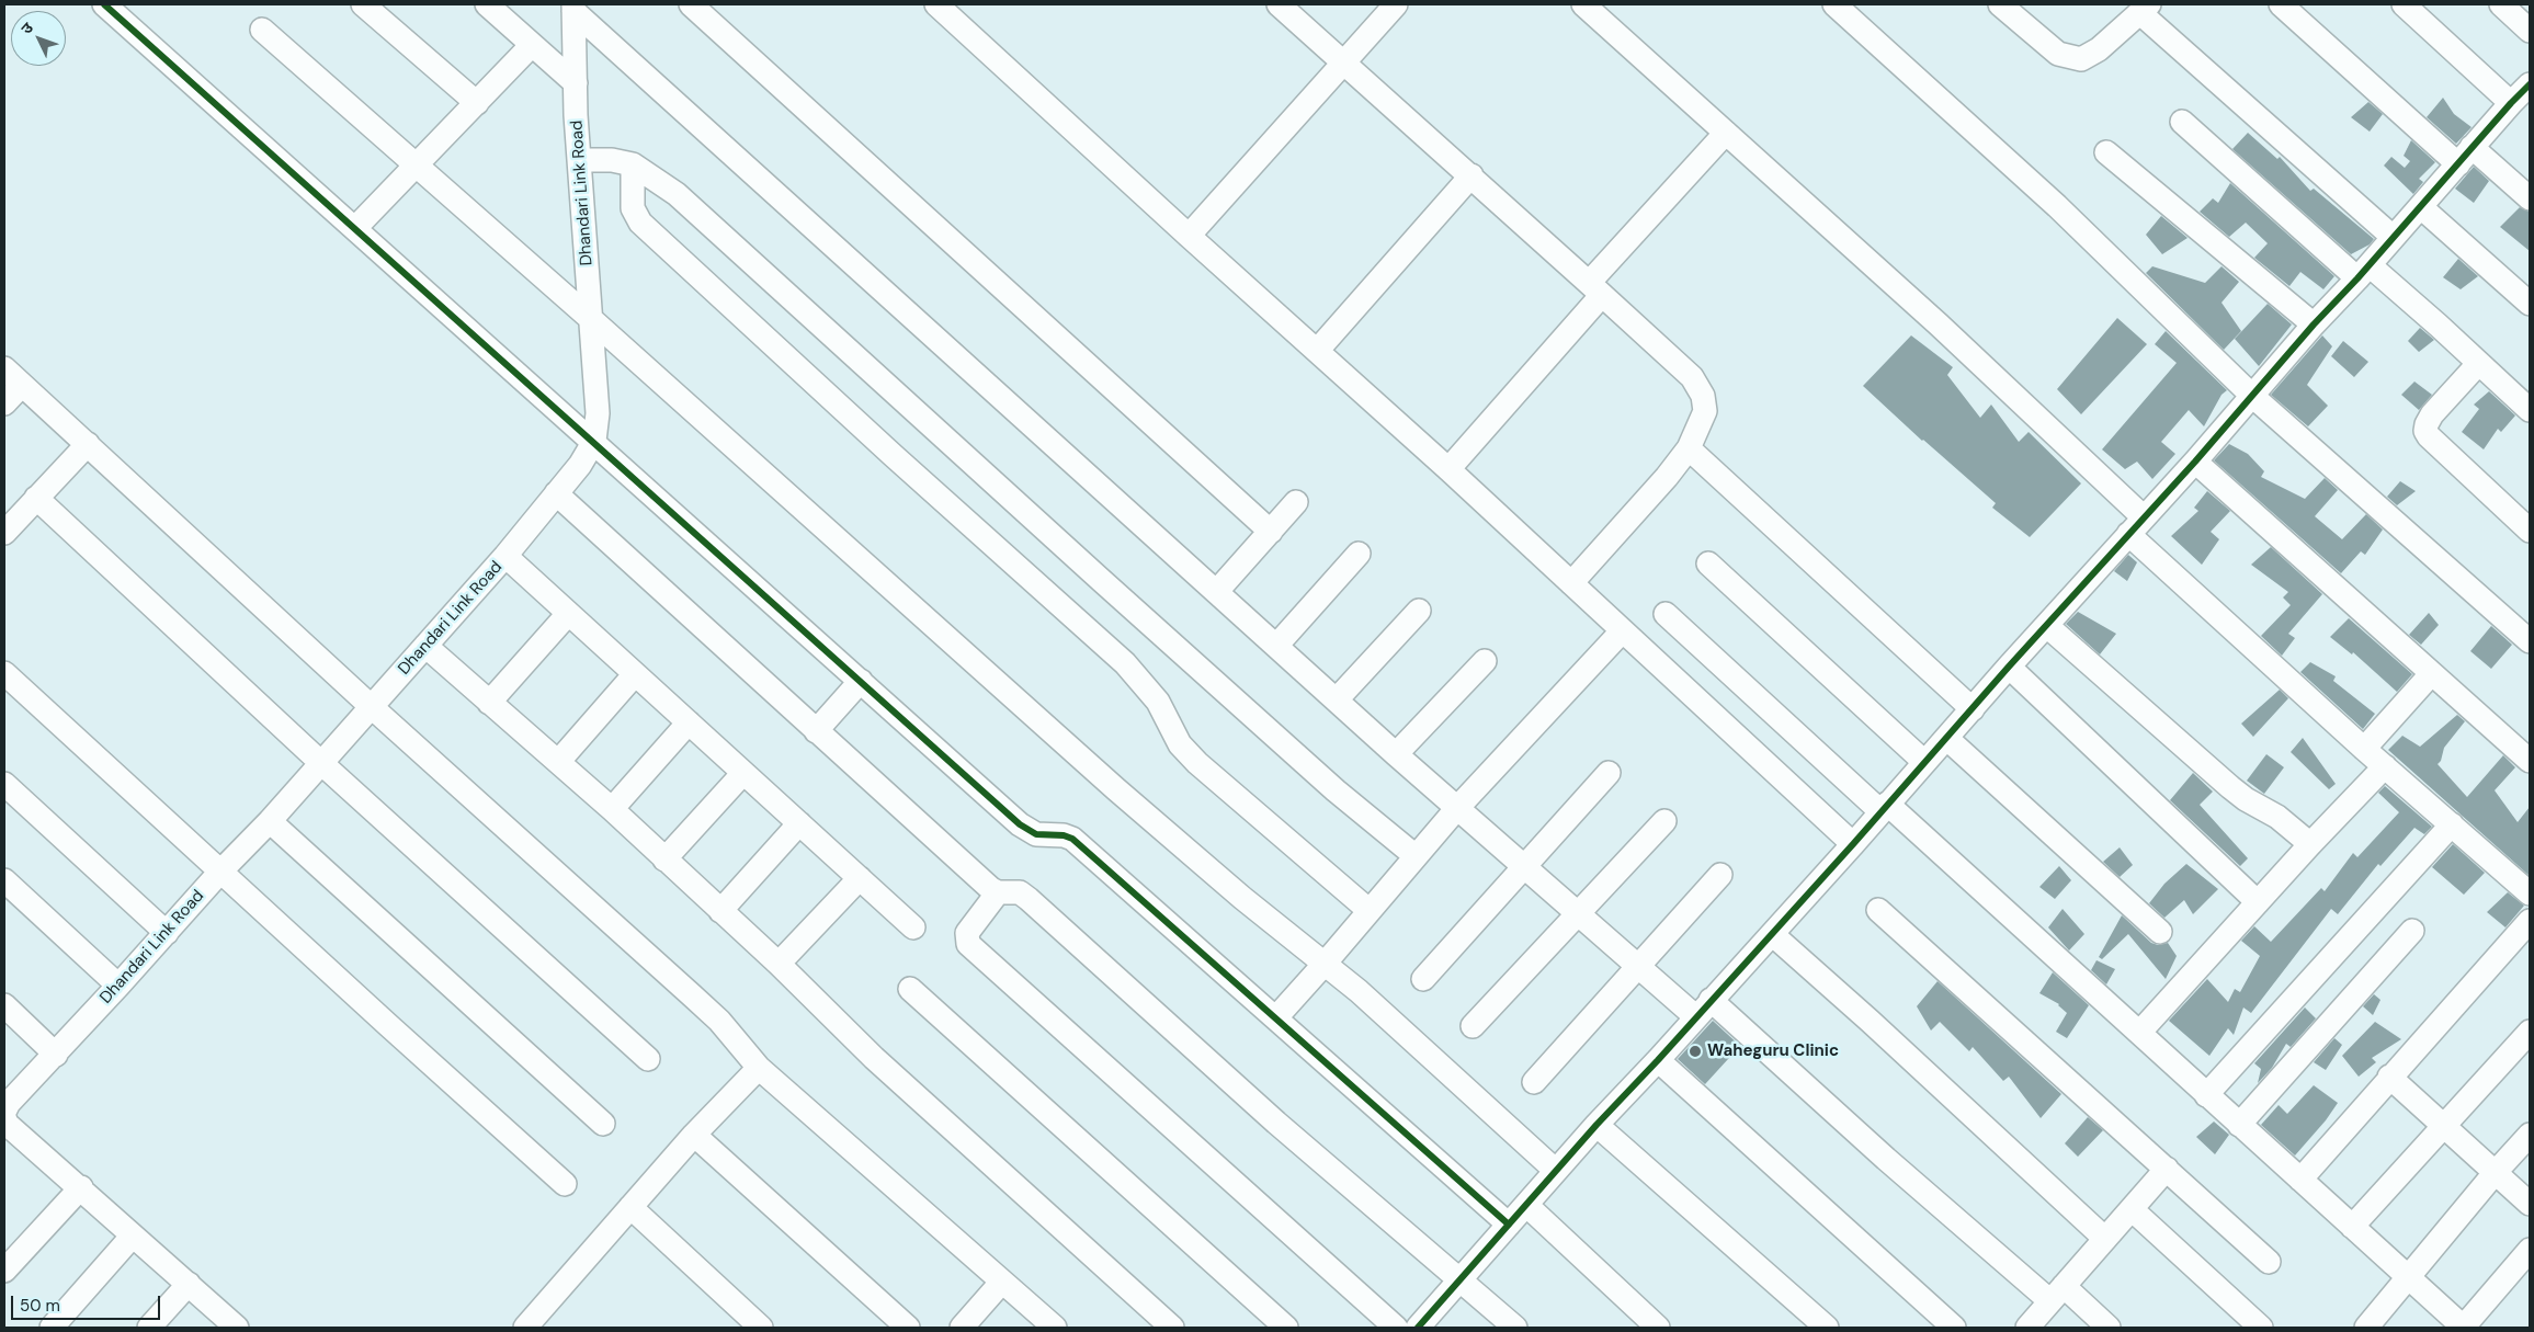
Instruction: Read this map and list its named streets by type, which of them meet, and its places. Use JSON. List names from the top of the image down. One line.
{"streets":{"street":["Dhandari Link Road"]},"places":["Waheguru Clinic"],"scale_bar":"50 m","north":"top left"}
